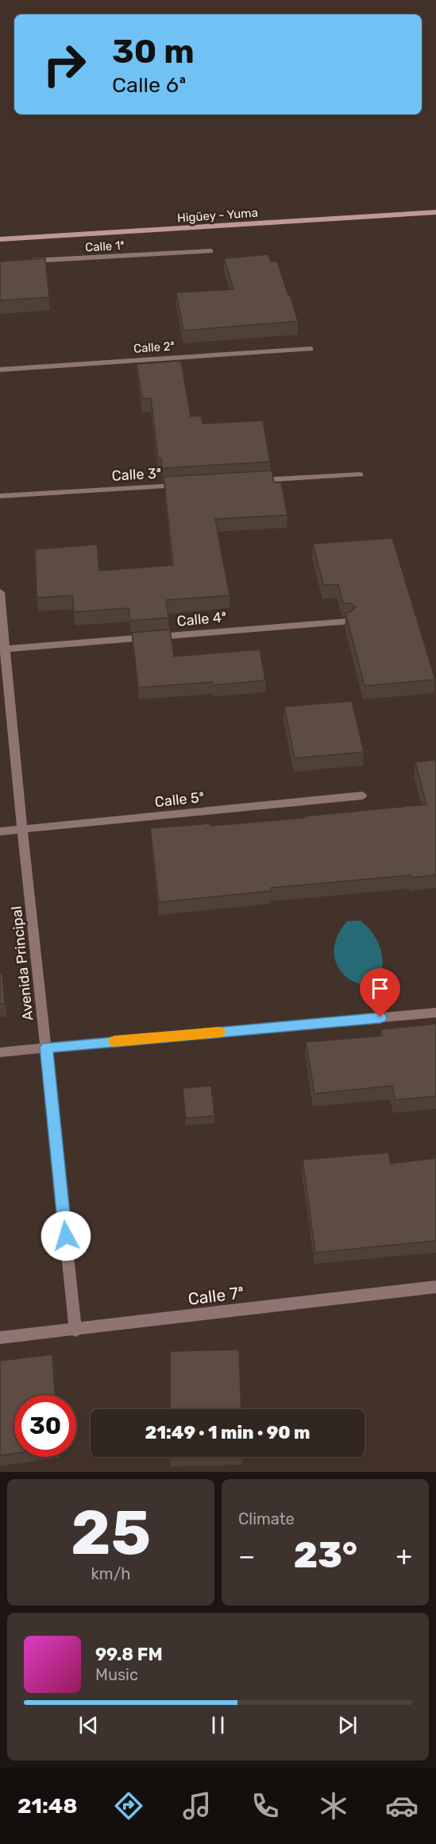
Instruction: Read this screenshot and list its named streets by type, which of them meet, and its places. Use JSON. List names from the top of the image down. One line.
{"streets":{"main road":["Higüey - Yuma"],"street":["Calle 1ª","Calle 2ª","Calle 3ª","Calle 4ª","Calle 5ª","Avenida Principal","Calle 7ª"]},"crossings":[["Calle 4ª","Avenida Principal"],["Calle 5ª","Avenida Principal"],["Avenida Principal","Calle 7ª"]],"page":{"turn":["30 m","Calle 6ª"],"limit":"30","trip":"21:49 · 1 min · 90 m","tile":[["25","km/h"],"Climate"],"heat":["−","23°","+"],"song":["99.8 FM","Music"],"tabs":"21:48"}}
